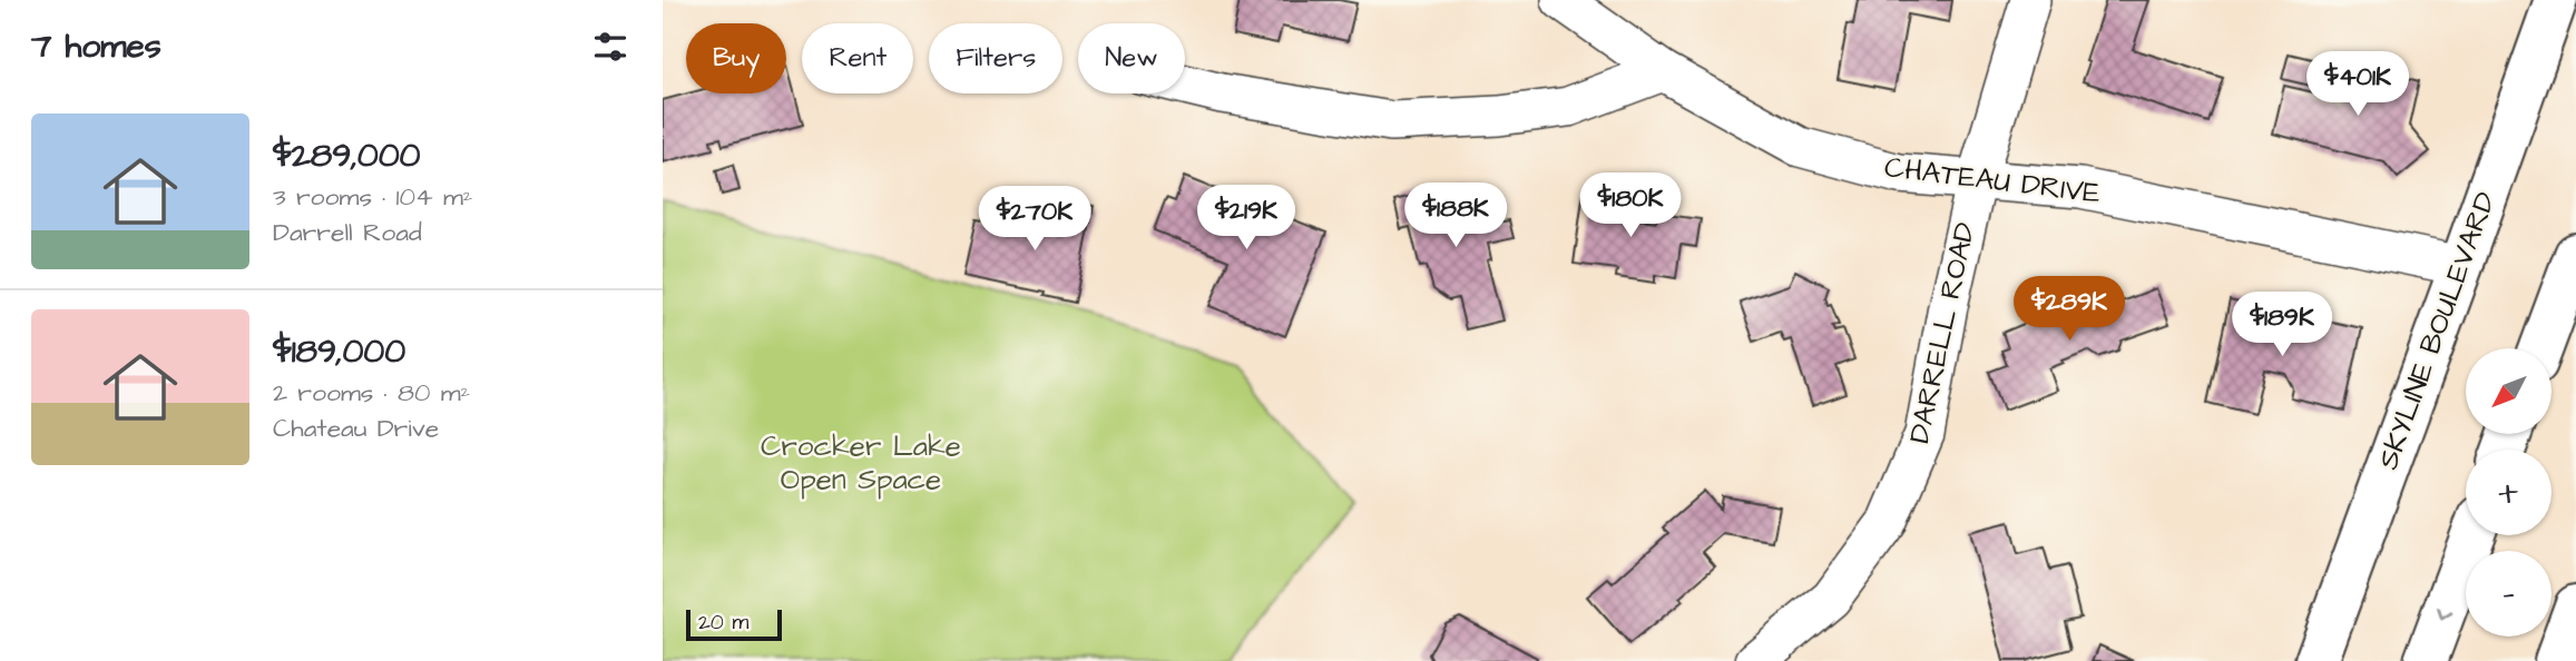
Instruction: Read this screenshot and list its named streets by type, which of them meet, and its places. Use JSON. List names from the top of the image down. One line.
{"streets":{"main road":["SKYLINE BOULEVARD"],"street":["CHATEAU DRIVE","DARRELL ROAD"]},"crossings":[["CHATEAU DRIVE","SKYLINE BOULEVARD"],["CHATEAU DRIVE","DARRELL ROAD"]],"parks":["Crocker Lake Open Space"],"scale_bar":"20 m","north":"bottom left","page":{"heading":"7 homes","chip":["Buy","Rent","Filters","New"],"price":["$401K","$180K","$188K","$219K","$270K","$289K","$189K"],"list":[{"name":"$289,000","note":"3 rooms · 104 m² · Darrell Road"},{"name":"$189,000","note":"2 rooms · 80 m² · Chateau Drive"}],"map_buttons":["+","−"],"scale":"20 m"}}
